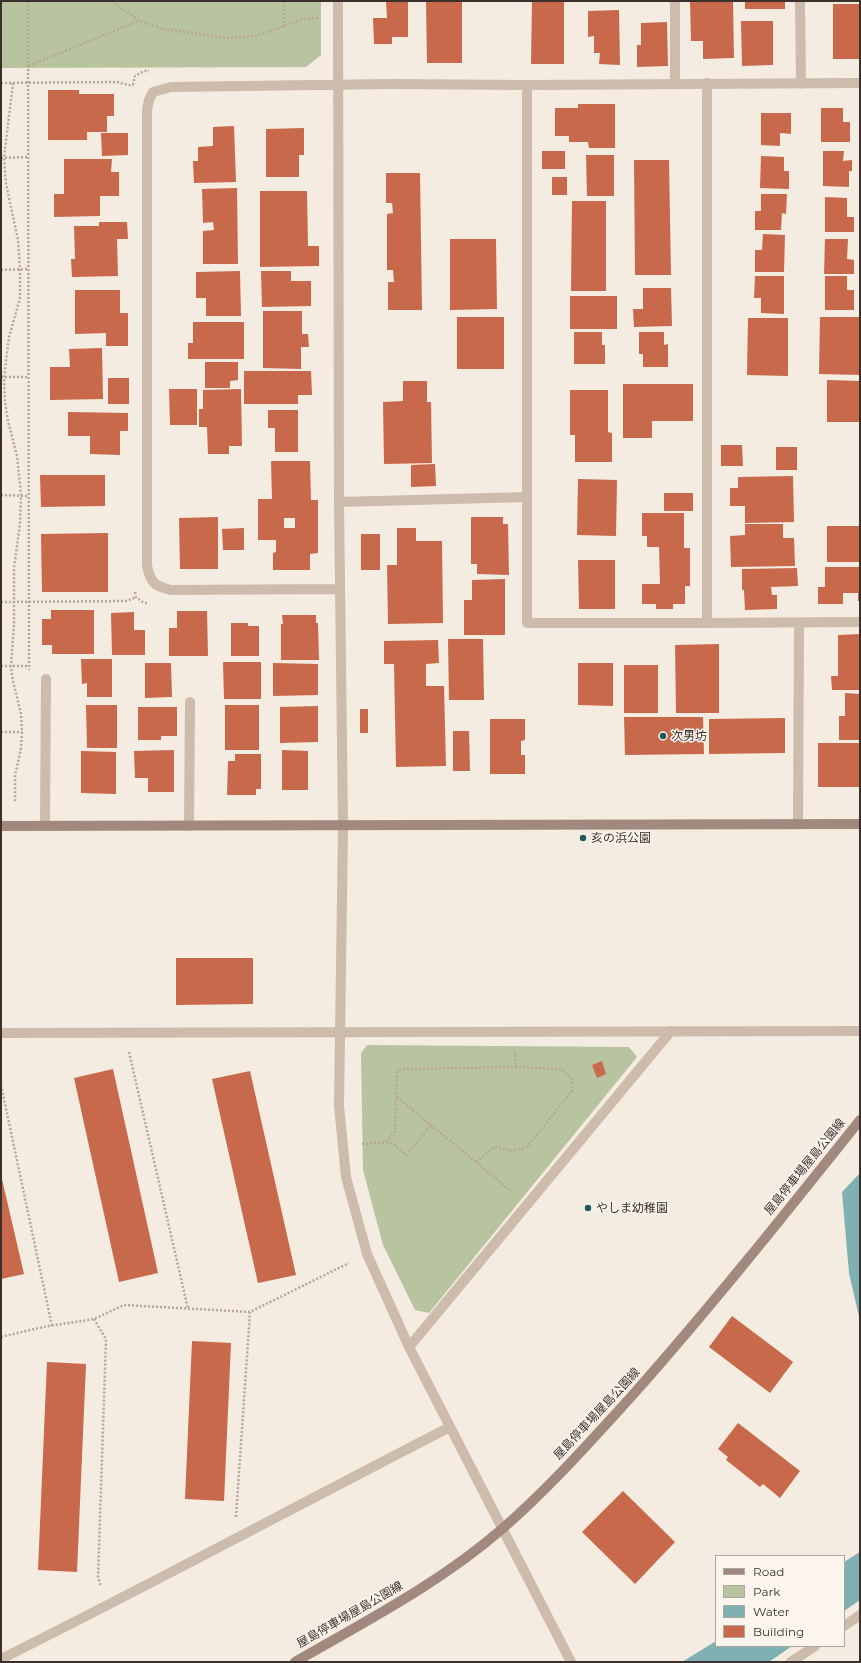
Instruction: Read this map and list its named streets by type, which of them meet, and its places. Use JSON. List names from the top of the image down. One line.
{"streets":{"street":["屋島停車場屋島公園線"]},"places":["次男坊","亥の浜公園","やしま幼稚園"],"legend":["Road","Park","Water","Building"]}
